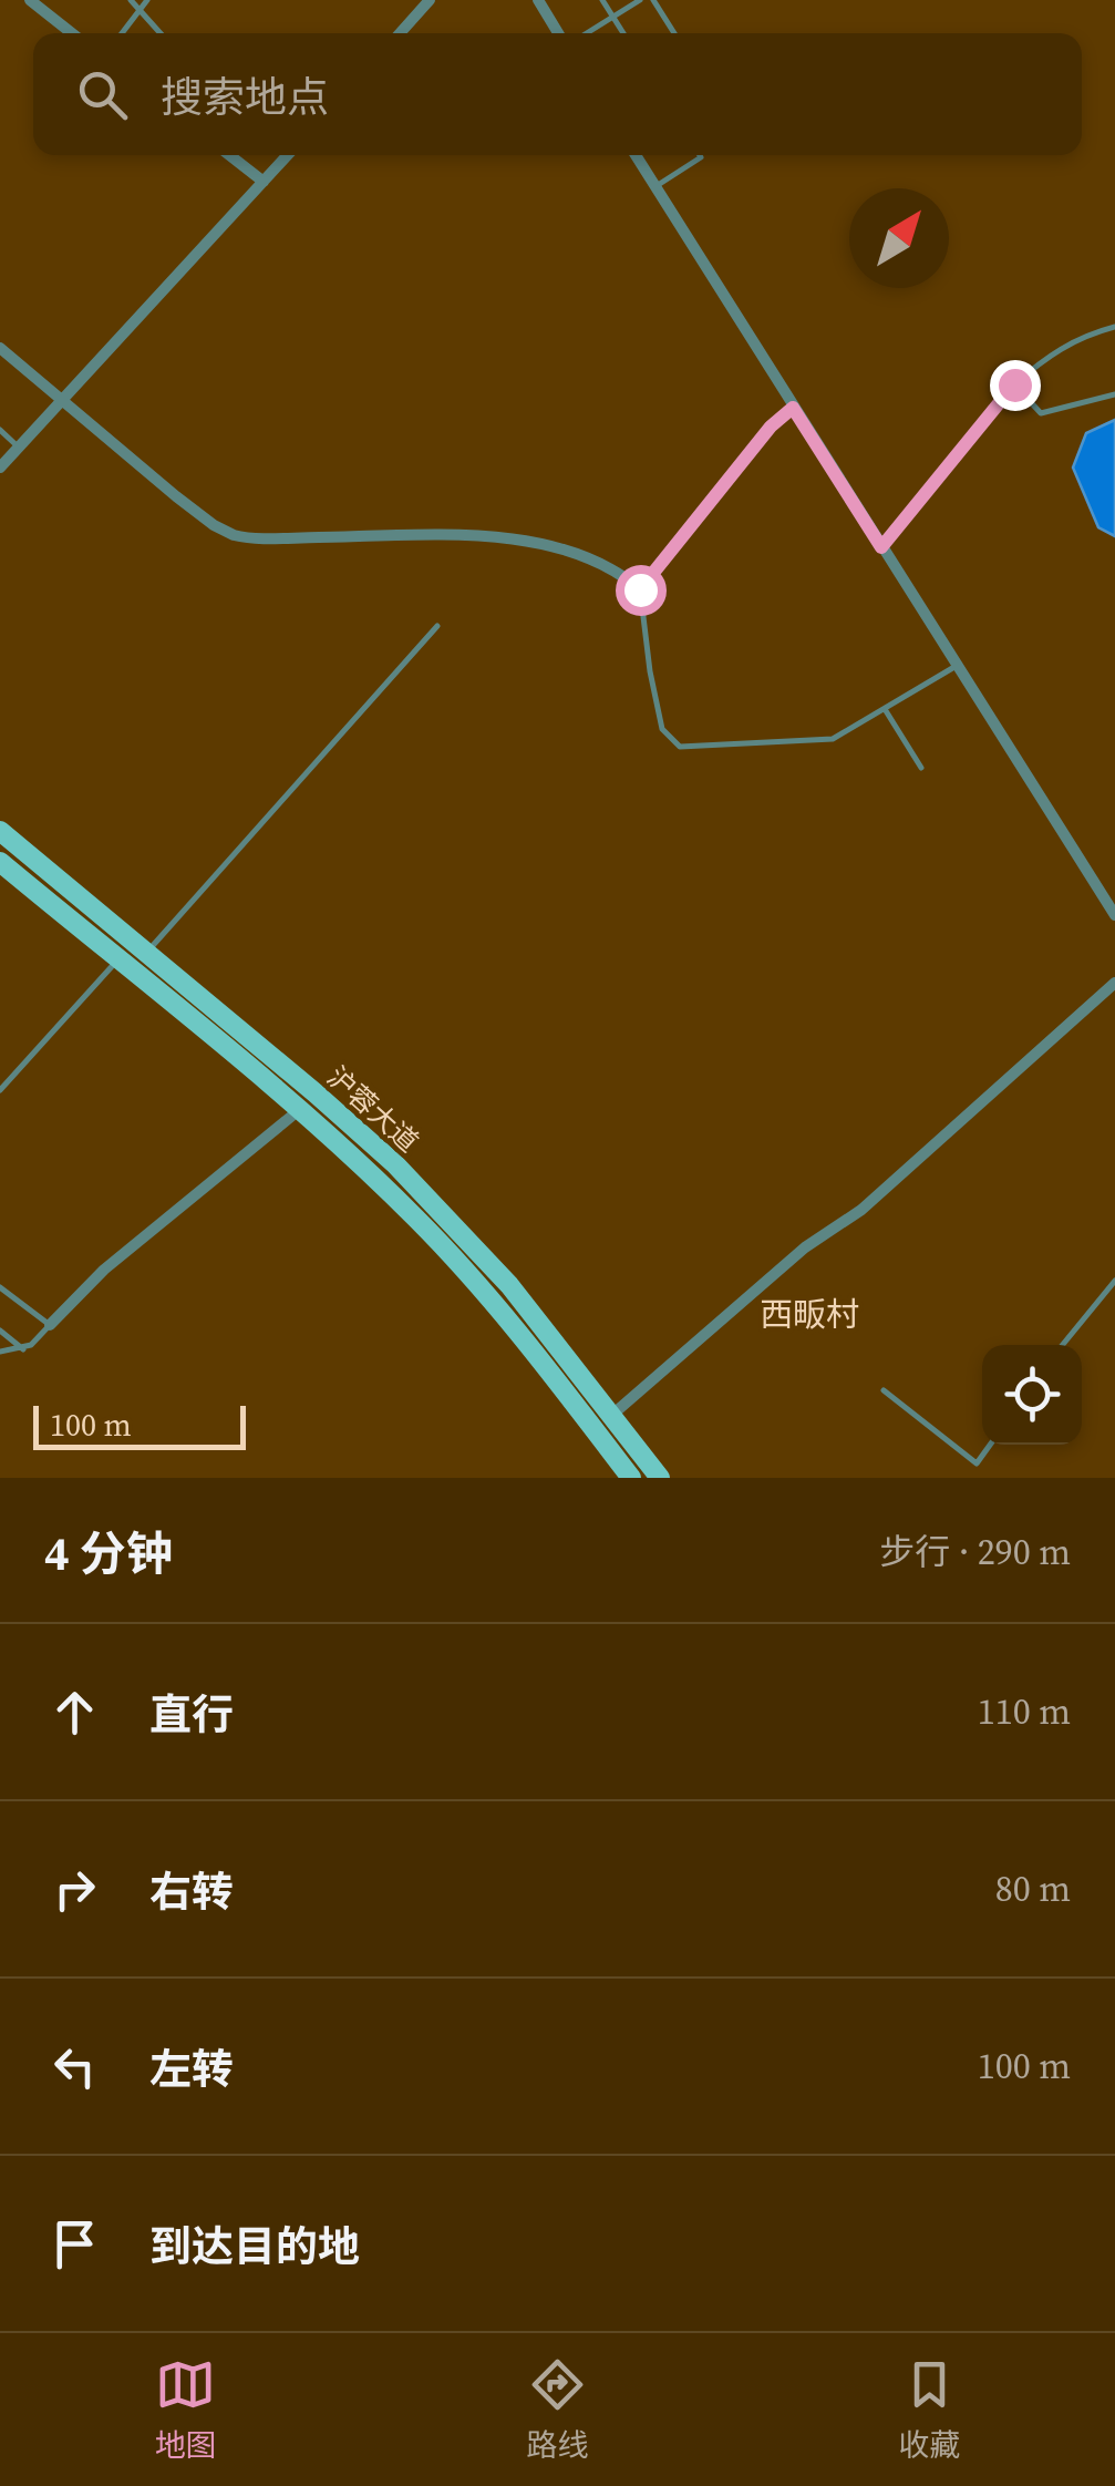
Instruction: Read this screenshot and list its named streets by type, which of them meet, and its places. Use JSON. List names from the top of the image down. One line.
{"streets":{"main road":["沪蓉大道"]},"districts":["西畈村"],"scale_bar":"100 m","north":"top right","page":{"search":"搜索地点","scale":"100 m","heading":["4 分钟","步行 · 290 m"],"list":[["直行","110 m"],["右转","80 m"],["左转","100 m"],"到达目的地"],"nav":["地图","路线","收藏"]}}
